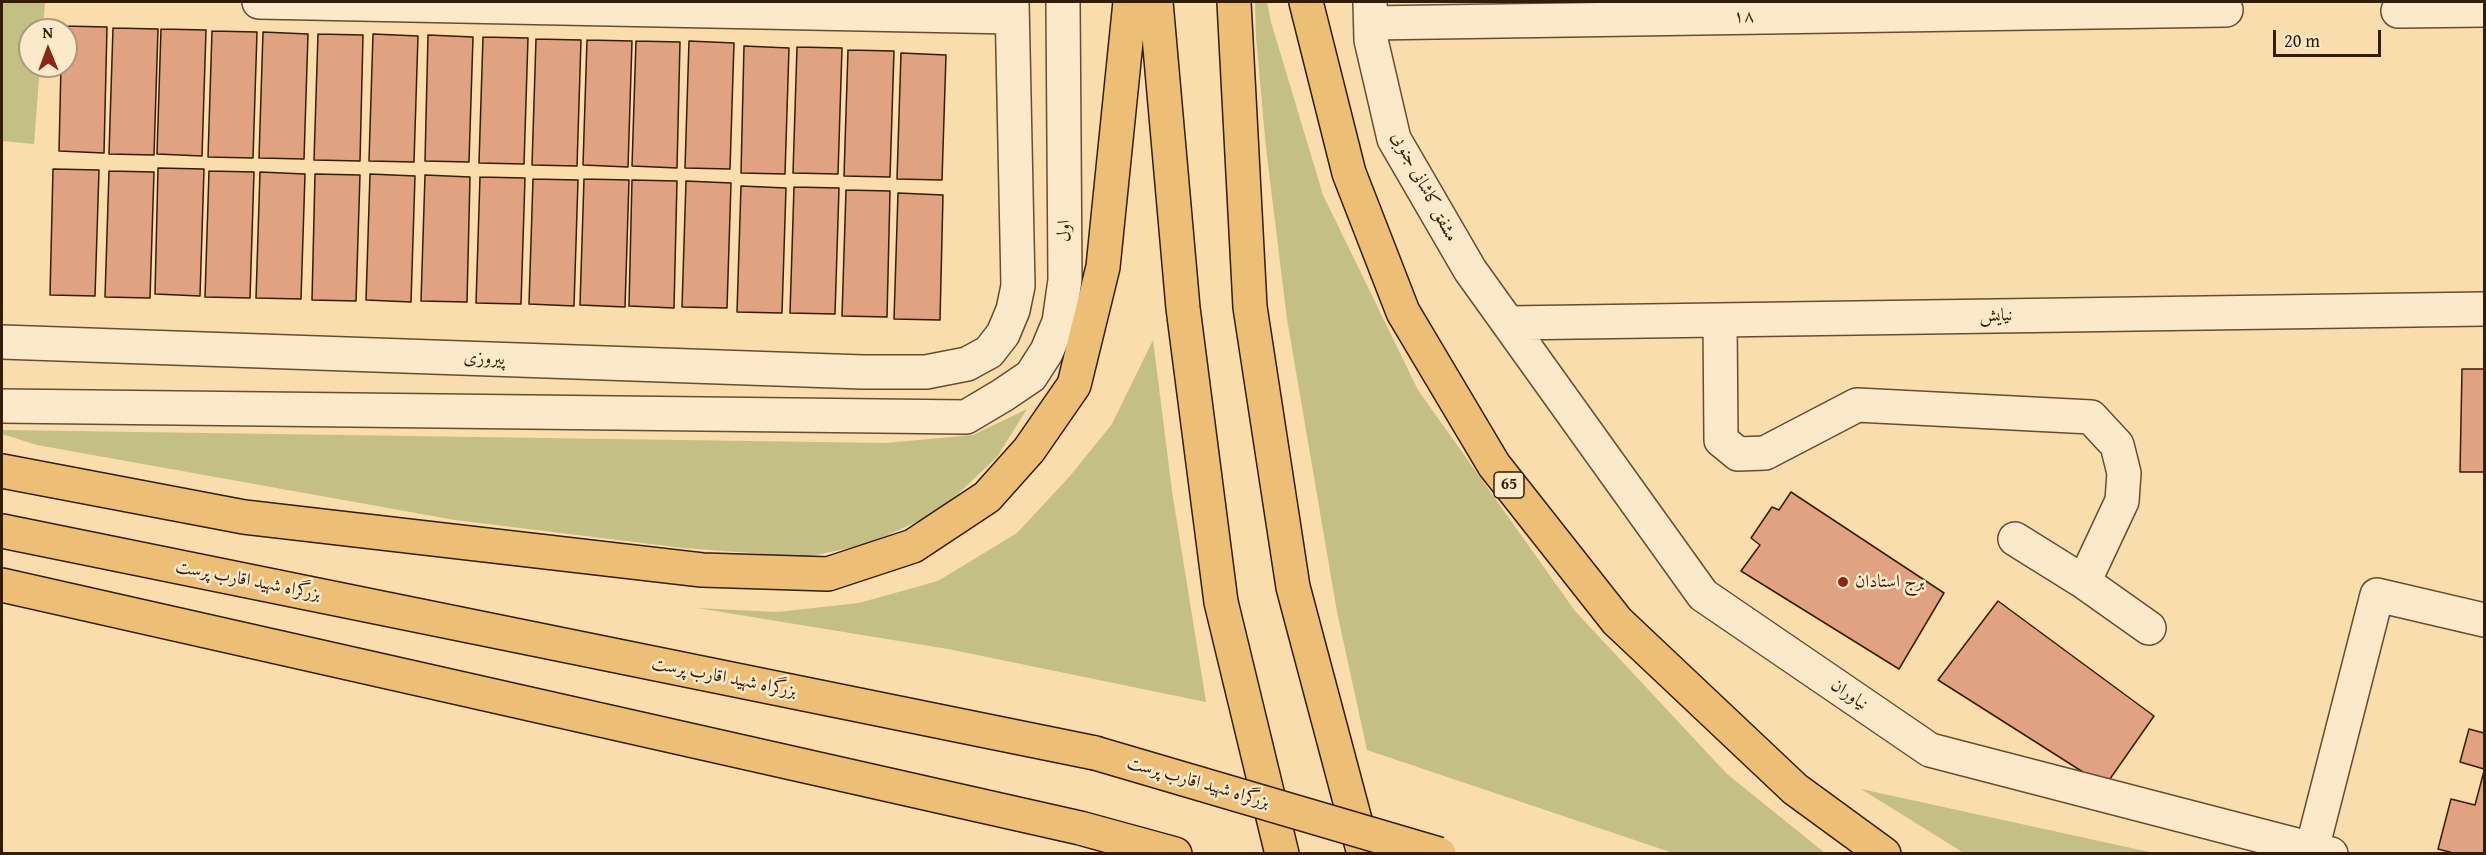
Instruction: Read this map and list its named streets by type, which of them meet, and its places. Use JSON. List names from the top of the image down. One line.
{"streets":{"highway":["65","بزرگراه شهید اقارب پرست"],"street":["۱۸","مشفق کاشانی جنوبی","اول","نیایش","پیروزی","نیاوران"]},"crossings":[["۱۸","مشفق کاشانی جنوبی"],["مشفق کاشانی جنوبی","نیایش"],["مشفق کاشانی جنوبی","نیاوران"],["نیایش","نیاوران"]],"places":["برج استادان"],"scale_bar":"20 m","north":"top"}
